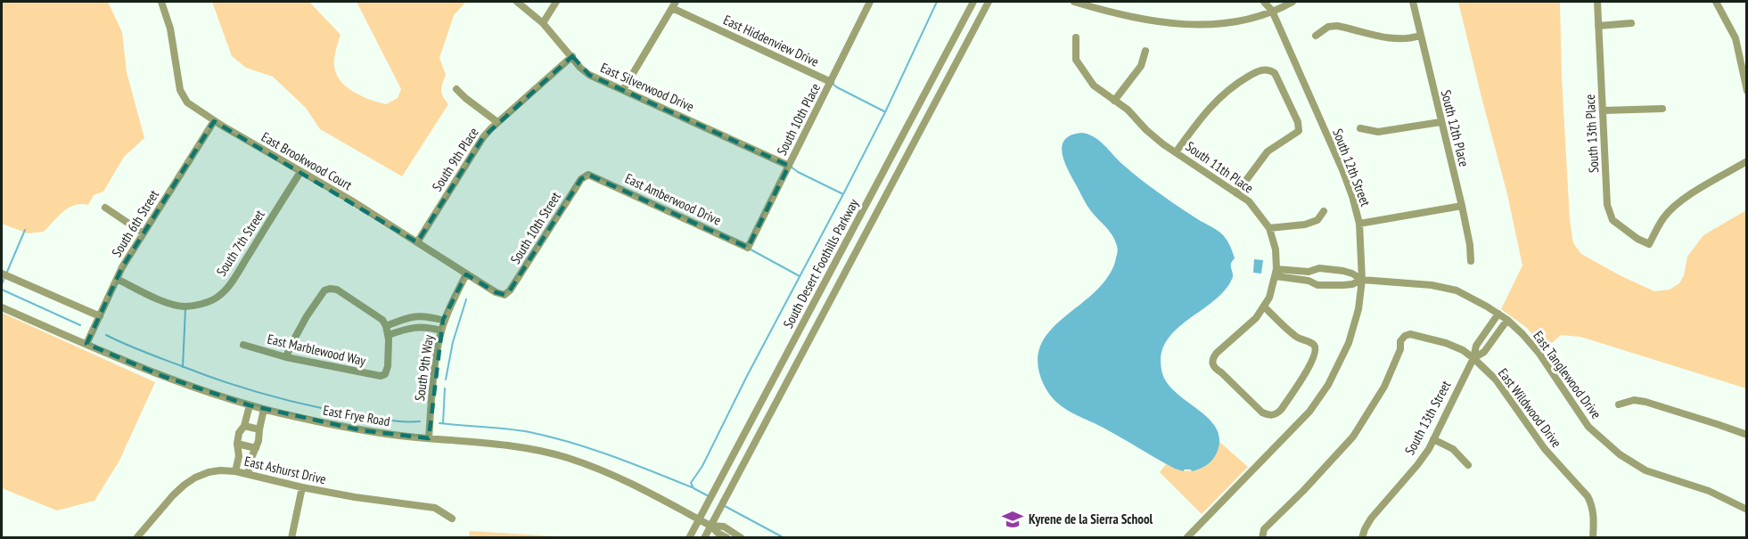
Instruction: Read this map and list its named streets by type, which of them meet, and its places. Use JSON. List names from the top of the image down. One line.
{"streets":{"street":["East Hiddenview Drive","East Silverwood Drive","South 10th Place","South 12th Place","South 13th Place","South 9th Place","East Brookwood Court","South 11th Place","South 12th Street","East Amberwood Drive","South 6th Street","South 10th Street","South 7th Street","South Desert Foothills Parkway","East Marblewood Way","South 9th Way","East Tanglewood Drive","East Wildwood Drive","East Frye Road","South 13th Street","East Ashurst Drive"]},"crossings":[["East Hiddenview Drive","South 10th Place"],["East Silverwood Drive","South 10th Place"],["East Silverwood Drive","South 9th Place"],["South 10th Place","East Amberwood Drive"],["South 9th Place","East Brookwood Court"],["East Brookwood Court","South 6th Street"],["East Brookwood Court","South 10th Street"],["East Brookwood Court","South 7th Street"],["East Brookwood Court","South 9th Way"],["South 11th Place","East Tanglewood Drive"],["South 12th Street","East Tanglewood Drive"],["East Amberwood Drive","South 10th Street"],["South 6th Street","South 7th Street"],["South 6th Street","East Frye Road"],["South Desert Foothills Parkway","East Frye Road"],["South 9th Way","East Frye Road"],["East Tanglewood Drive","South 13th Street"],["East Wildwood Drive","South 13th Street"]],"places":{"school or university":["Kyrene de la Sierra School"]}}
